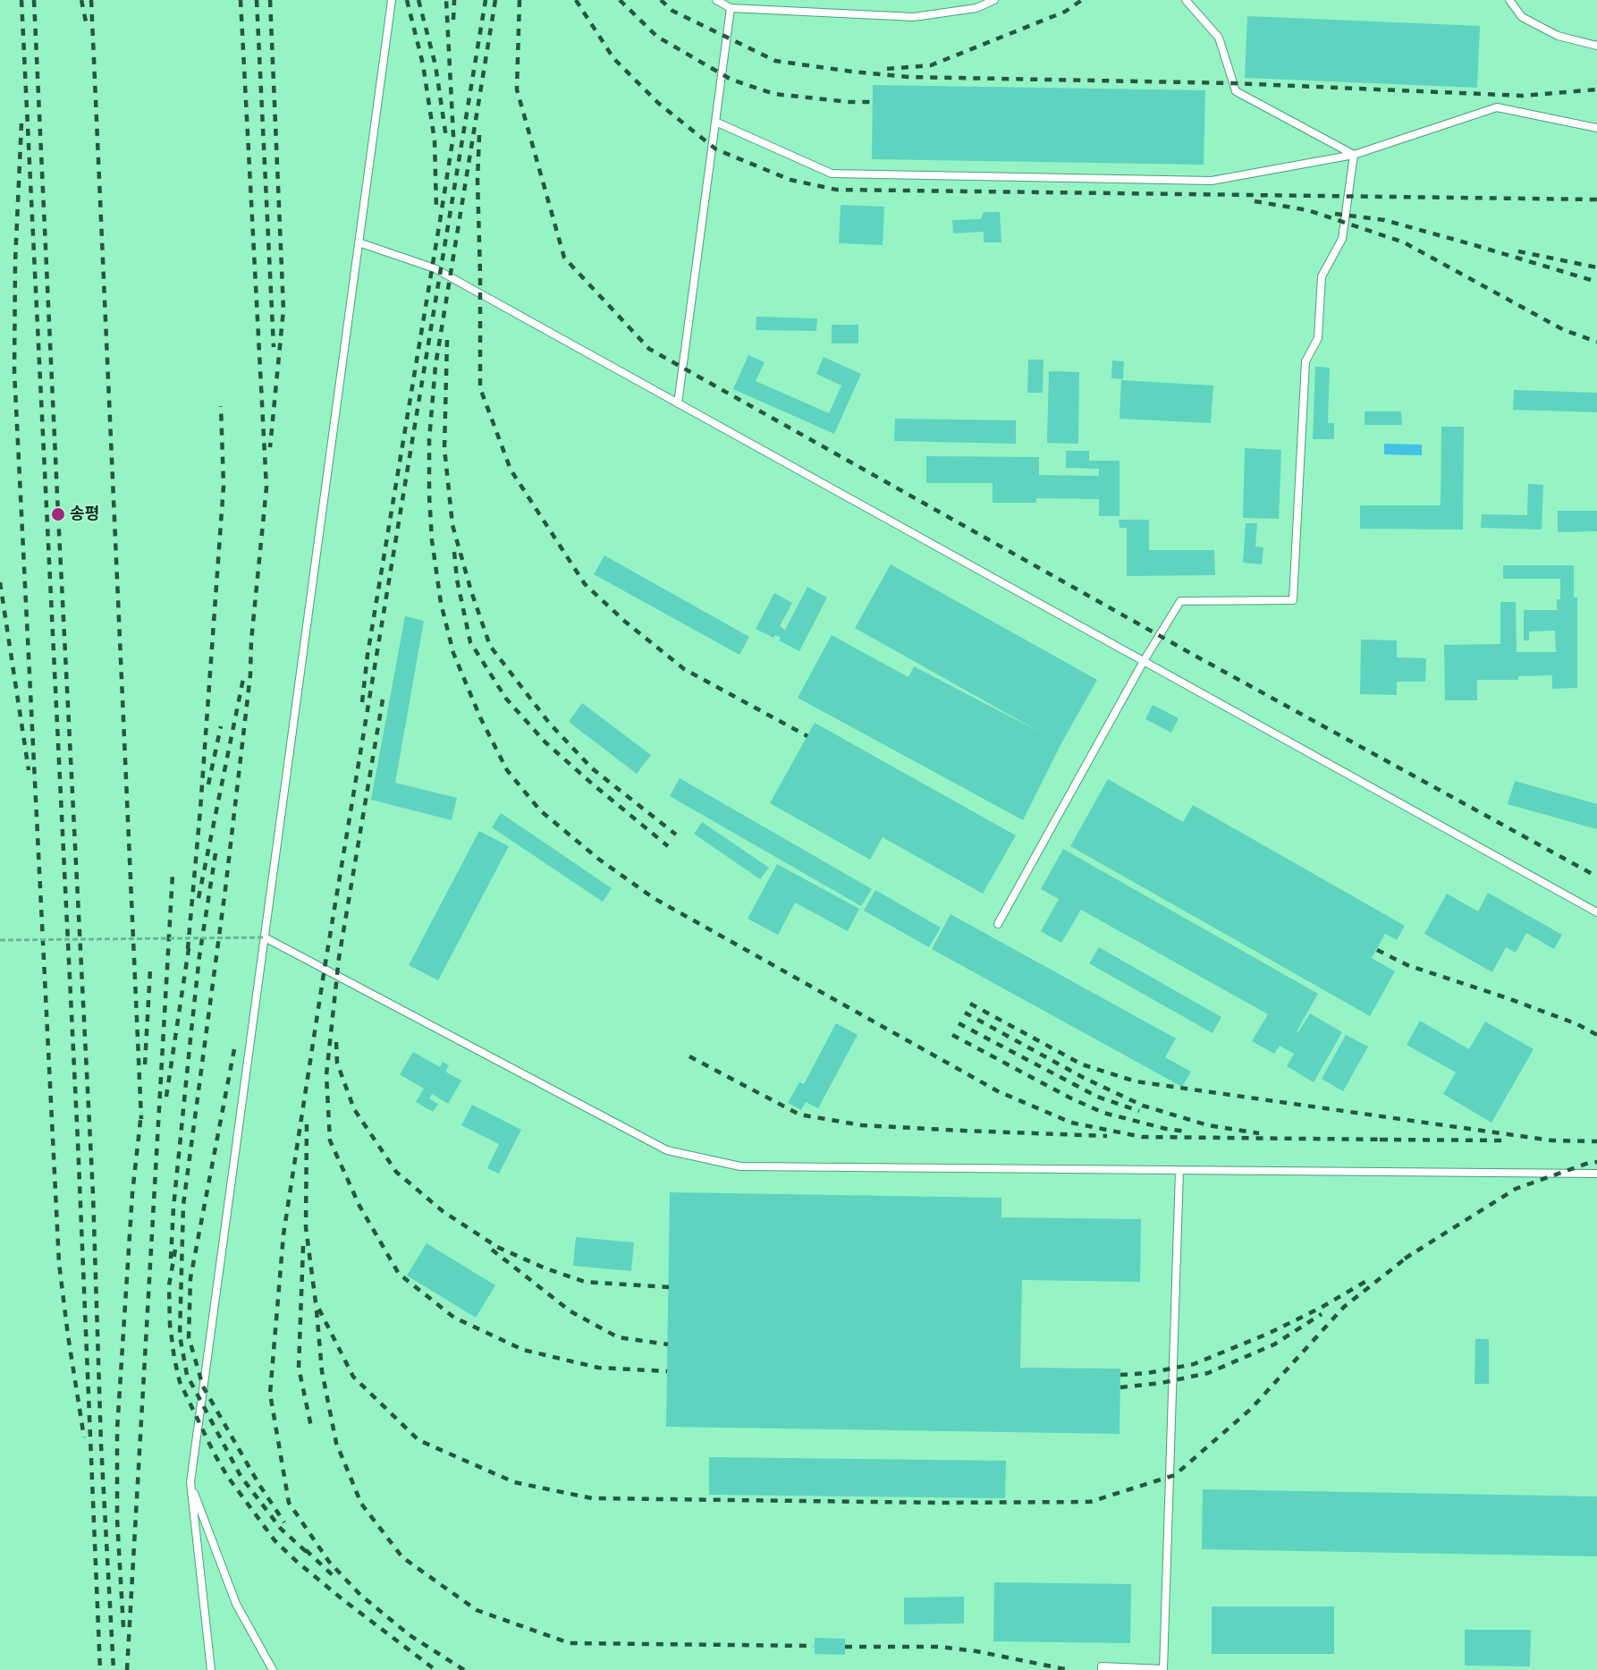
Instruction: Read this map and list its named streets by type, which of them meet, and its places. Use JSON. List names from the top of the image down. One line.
{"places":["송평"]}
